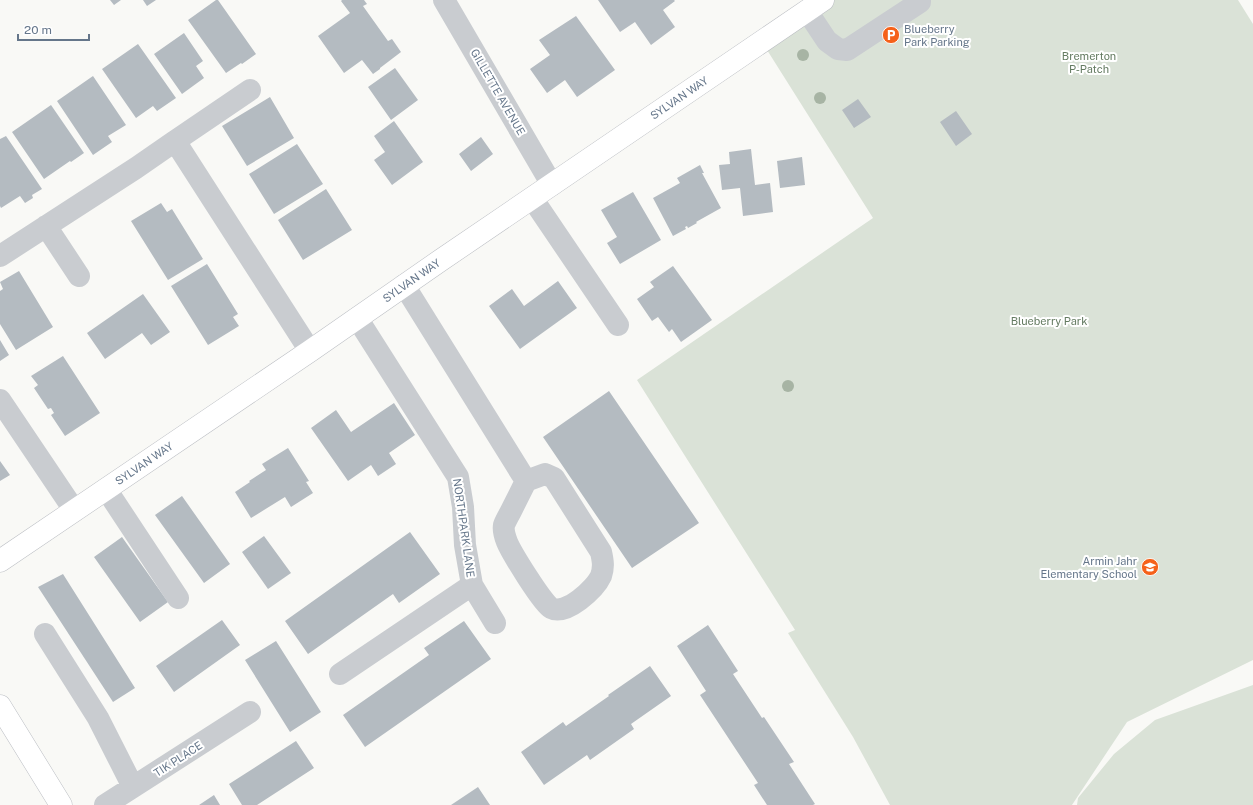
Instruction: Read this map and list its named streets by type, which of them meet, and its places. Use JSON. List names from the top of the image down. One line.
{"streets":{"main road":["SYLVAN WAY"],"street":["GILLETTE AVENUE","NORTHPARK LANE","TIK PLACE"]},"crossings":[["GILLETTE AVENUE","SYLVAN WAY"],["SYLVAN WAY","NORTHPARK LANE"]],"parks":["Bremerton P-Patch","Blueberry Park"],"places":{"parking":["Blueberry Park Parking"],"school or university":["Armin Jahr Elementary School"]},"scale_bar":"20 m"}
